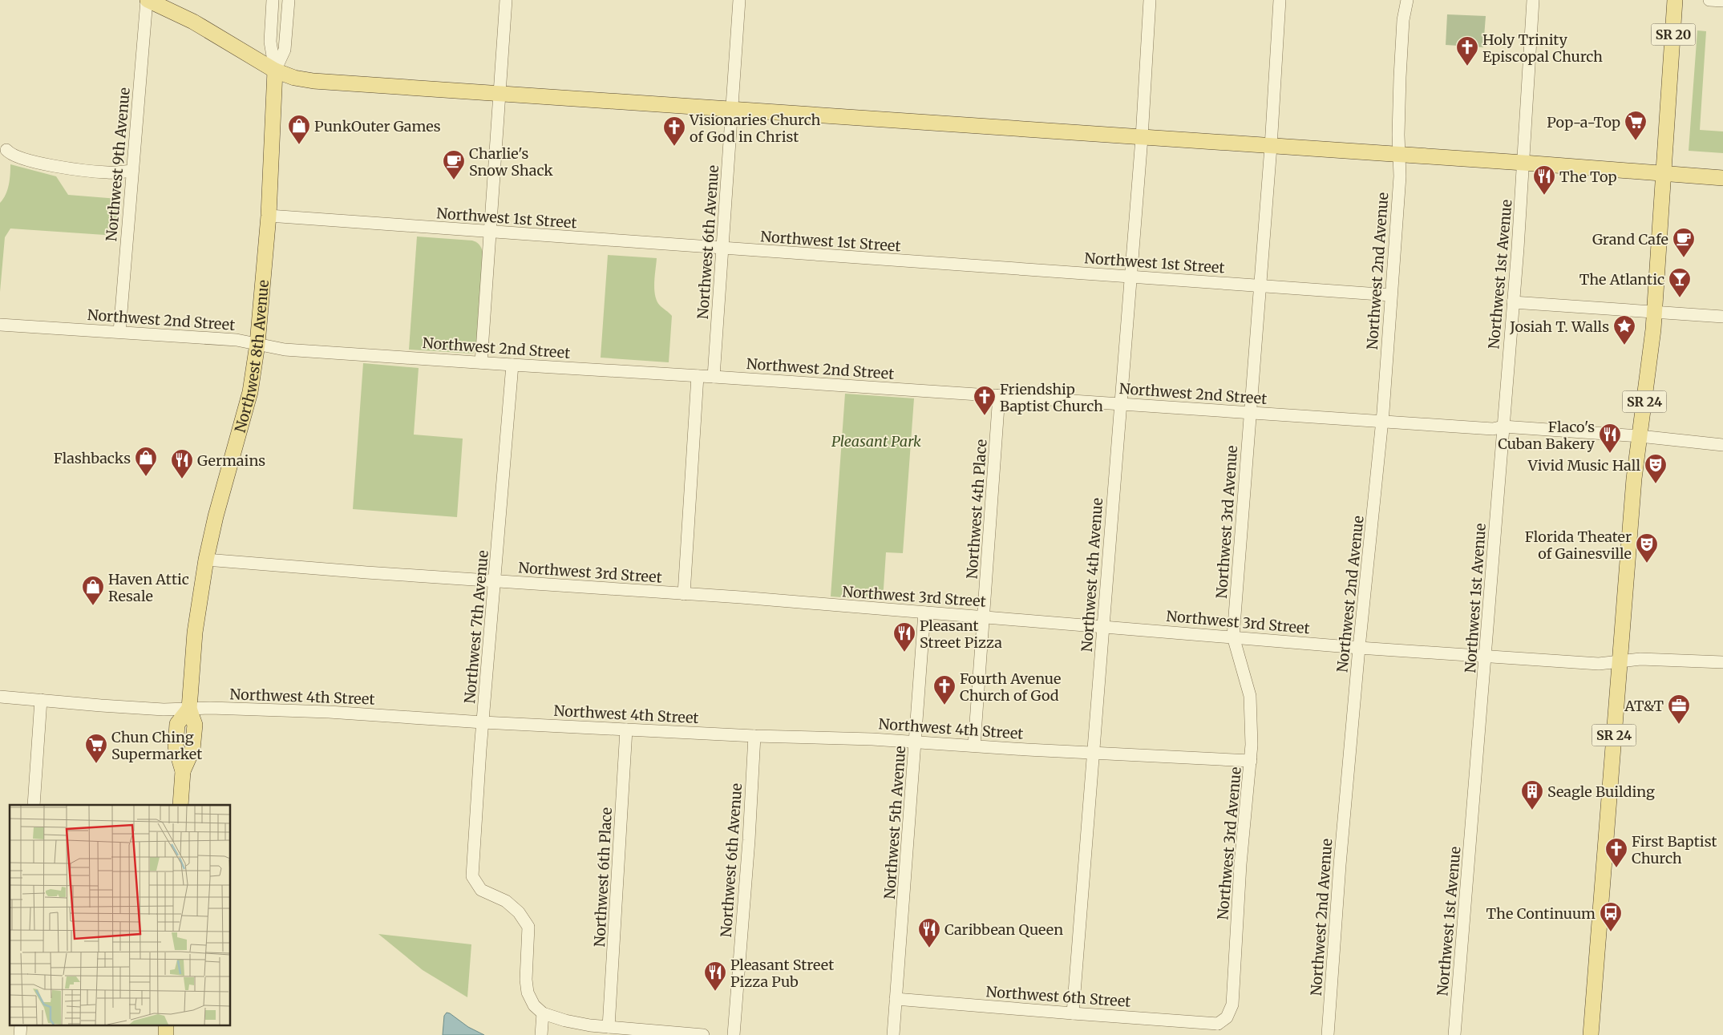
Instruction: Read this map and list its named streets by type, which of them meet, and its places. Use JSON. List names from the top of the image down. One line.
{"streets":{"main road":["SR 20","Northwest 8th Avenue","SR 24"],"street":["Northwest 9th Avenue","Northwest 1st Street","Northwest 6th Avenue","Northwest 2nd Avenue","Northwest 1st Avenue","Northwest 2nd Street","Northwest 4th Place","Northwest 3rd Avenue","Northwest 3rd Street","Northwest 4th Avenue","Northwest 7th Avenue","Northwest 4th Street","Northwest 5th Avenue","Northwest 6th Place","Northwest 6th Street"]},"crossings":[["SR 20","SR 24"],["Northwest 9th Avenue","Northwest 2nd Street"],["Northwest 1st Street","Northwest 6th Avenue"],["Northwest 1st Street","Northwest 2nd Avenue"],["Northwest 1st Street","Northwest 8th Avenue"],["Northwest 1st Street","Northwest 3rd Avenue"],["Northwest 1st Street","Northwest 4th Avenue"],["Northwest 6th Avenue","Northwest 2nd Street"],["Northwest 6th Avenue","Northwest 4th Street"],["Northwest 2nd Avenue","Northwest 2nd Street"],["Northwest 2nd Avenue","Northwest 3rd Street"],["Northwest 1st Avenue","Northwest 2nd Street"],["Northwest 1st Avenue","Northwest 3rd Street"],["Northwest 2nd Street","Northwest 8th Avenue"],["Northwest 2nd Street","SR 24"],["Northwest 2nd Street","Northwest 4th Place"],["Northwest 2nd Street","Northwest 3rd Avenue"],["Northwest 2nd Street","Northwest 4th Avenue"],["Northwest 2nd Street","Northwest 7th Avenue"],["Northwest 8th Avenue","Northwest 3rd Street"],["Northwest 8th Avenue","Northwest 4th Street"],["SR 24","Northwest 3rd Street"],["Northwest 4th Place","Northwest 3rd Street"],["Northwest 4th Place","Northwest 4th Street"],["Northwest 3rd Avenue","Northwest 3rd Street"],["Northwest 3rd Avenue","Northwest 4th Street"],["Northwest 3rd Avenue","Northwest 6th Street"],["Northwest 3rd Street","Northwest 4th Avenue"],["Northwest 3rd Street","Northwest 7th Avenue"],["Northwest 3rd Street","Northwest 5th Avenue"],["Northwest 4th Avenue","Northwest 4th Street"],["Northwest 4th Avenue","Northwest 6th Street"],["Northwest 7th Avenue","Northwest 4th Street"],["Northwest 4th Street","Northwest 5th Avenue"],["Northwest 4th Street","Northwest 6th Place"],["Northwest 5th Avenue","Northwest 6th Street"]],"parks":["Pleasant Park"],"places":{"church":["Holy Trinity Episcopal Church","Visionaries Church of God in Christ","Friendship Baptist Church","Fourth Avenue Church of God","First Baptist Church"],"supermarket":["Pop-a-Top","Chun Ching Supermarket"],"shop":["PunkOuter Games","Flashbacks","Haven Attic Resale"],"cafe":["Charlie's Snow Shack","Grand Cafe"],"restaurant":["The Top","Flaco's Cuban Bakery","Germains","Pleasant Street Pizza","Caribbean Queen","Pleasant Street Pizza Pub"],"bar":["The Atlantic"],"place":["Josiah T. Walls"],"theatre":["Vivid Music Hall","Florida Theater of Gainesville"],"office":["AT&T"],"building":["Seagle Building"],"bus stop":["The Continuum"]}}
